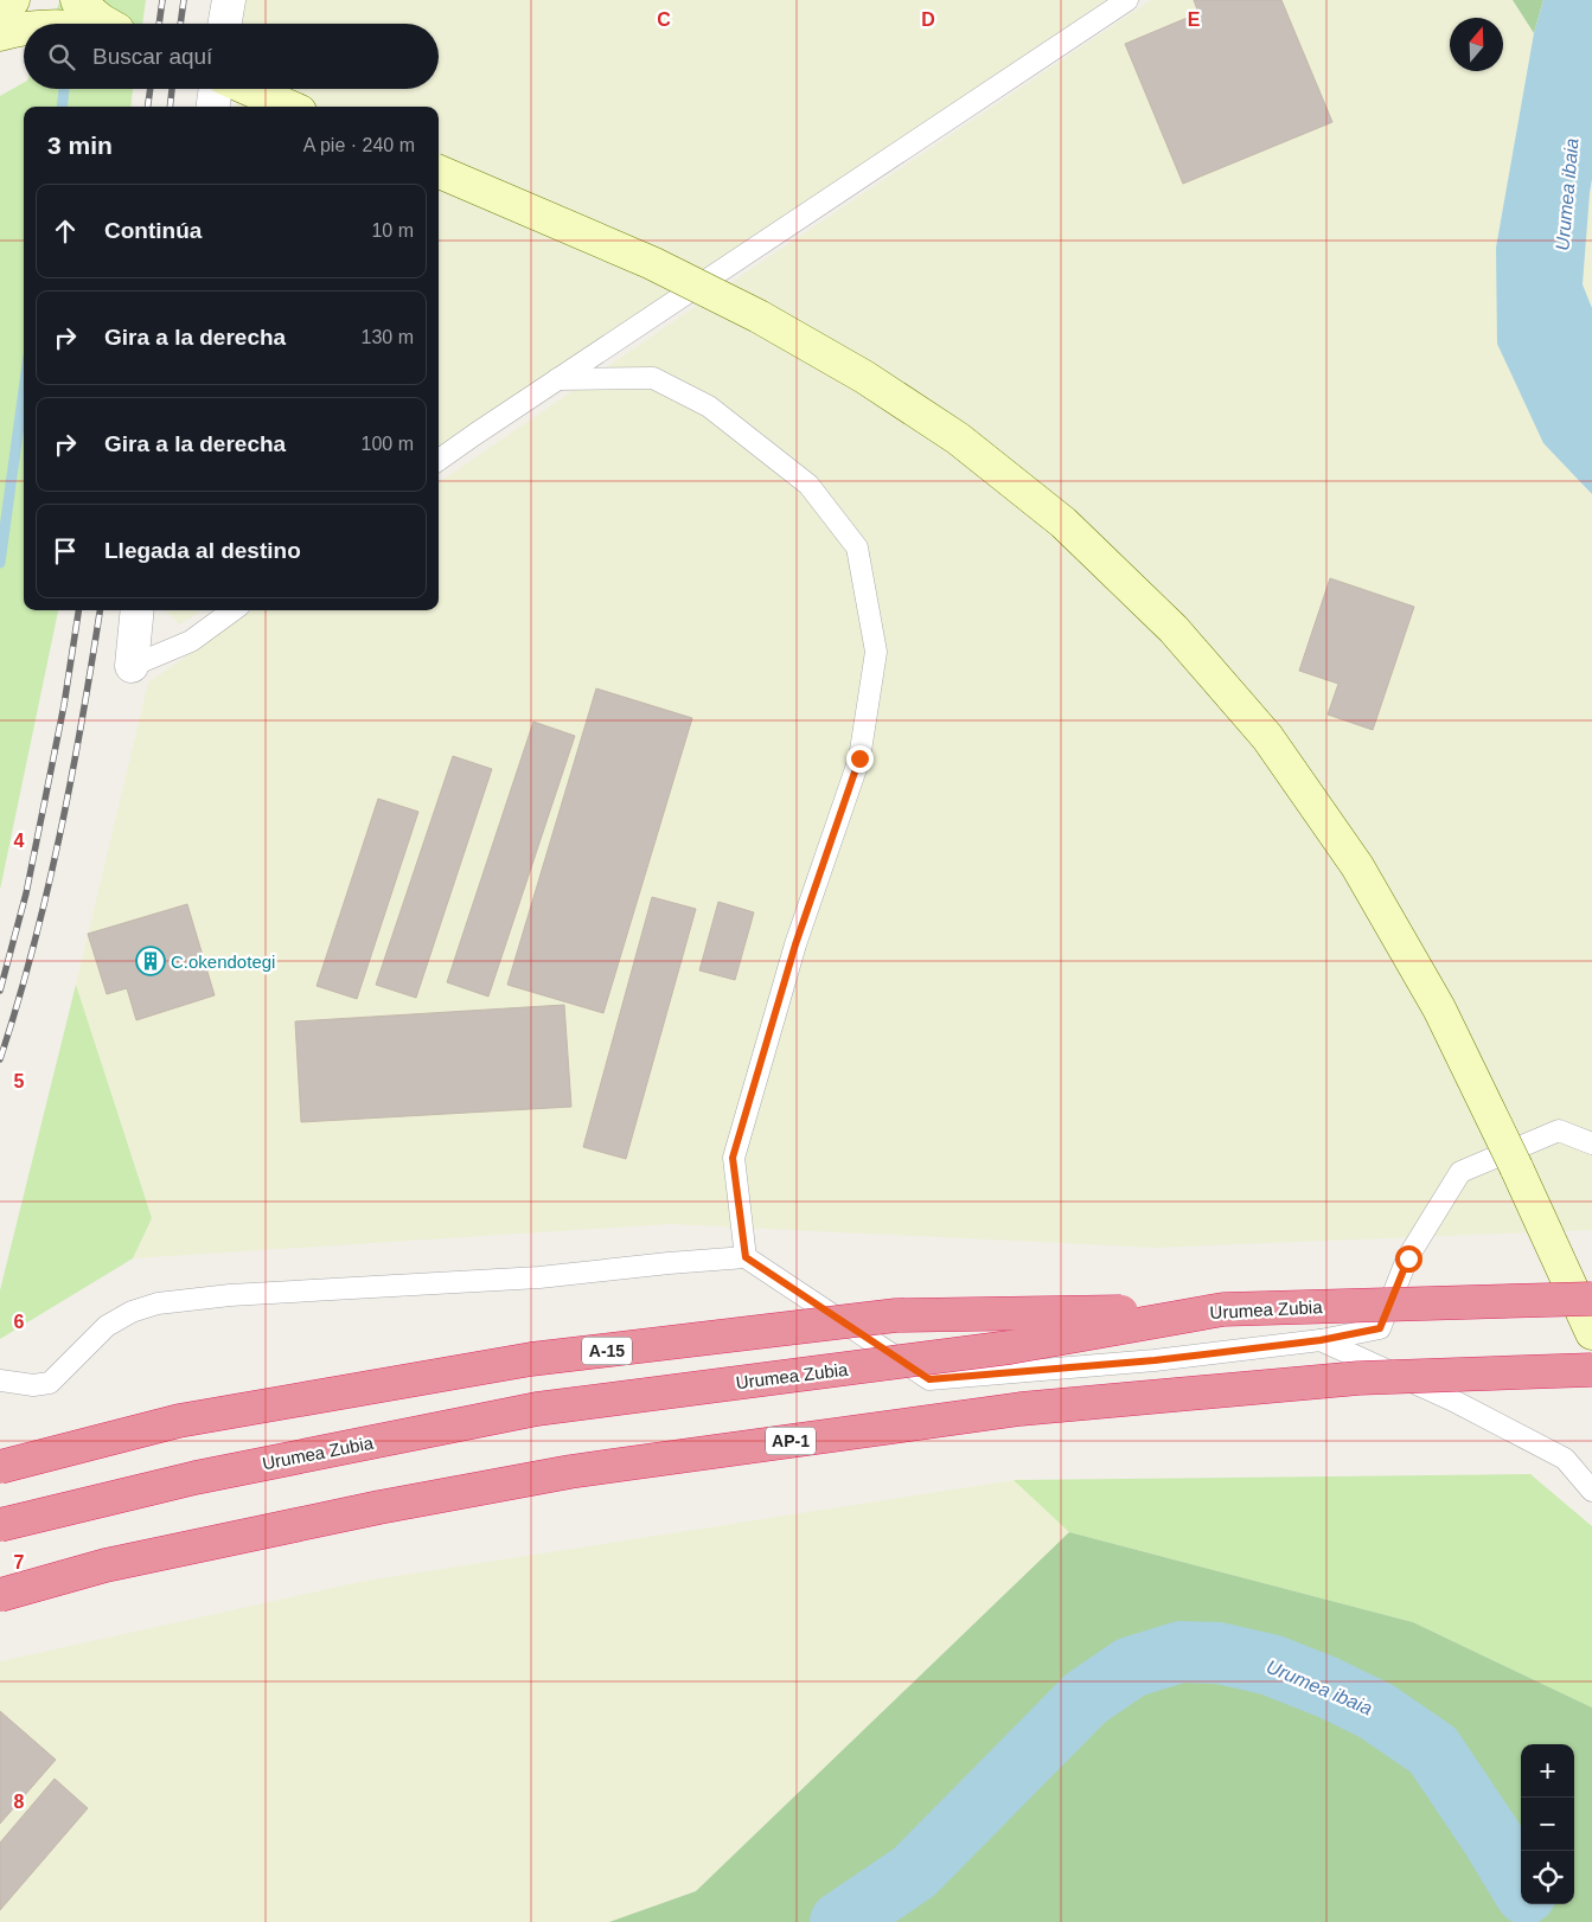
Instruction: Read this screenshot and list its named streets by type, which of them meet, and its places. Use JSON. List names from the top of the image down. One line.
{"streets":{"highway":["Urumea Zubia","A-15","AP-1"]},"crossings":[["Urumea Zubia","A-15"]],"water":["Urumea ibaia"],"places":{"building":["C.okendotegi"]},"north":"top","page":{"search":"Buscar aquí","heading":["3 min","A pie · 240 m"],"list":[["Continúa","10 m"],["Gira a la derecha","130 m"],["Gira a la derecha","100 m"],"Llegada al destino"],"map_buttons":["+","−"]},"grid":{"columns":["C","D","E"],"rows":["4","5","6","7","8"]}}
